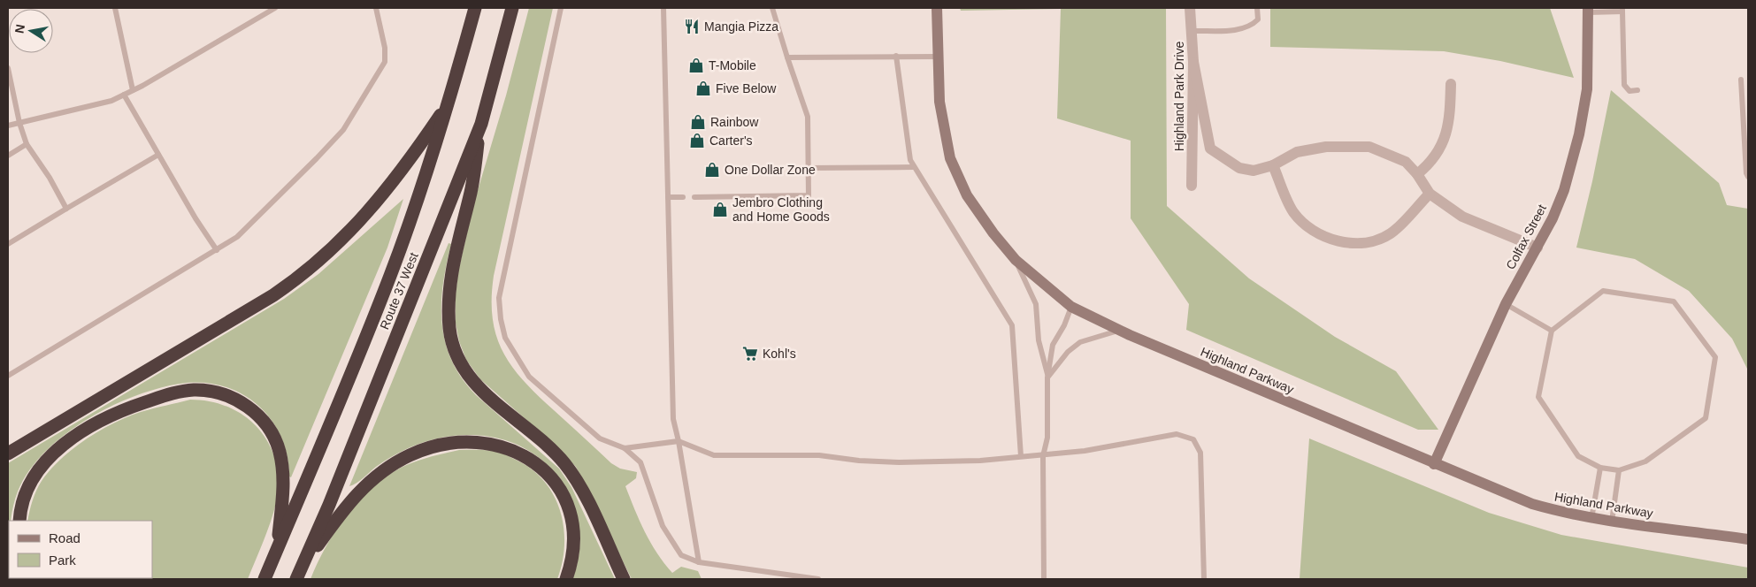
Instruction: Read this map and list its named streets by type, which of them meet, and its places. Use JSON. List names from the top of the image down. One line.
{"streets":{"highway":["Route 37 West"],"street":["Highland Park Drive","Colfax Street","Highland Parkway"]},"crossings":[["Colfax Street","Highland Parkway"]],"places":{"restaurant":["Mangia Pizza"],"shop":["T-Mobile","Five Below","Rainbow","Carter's","One Dollar Zone","Jembro Clothing and Home Goods"],"supermarket":["Kohl's"]},"legend":["Road","Park"],"north":"left"}
